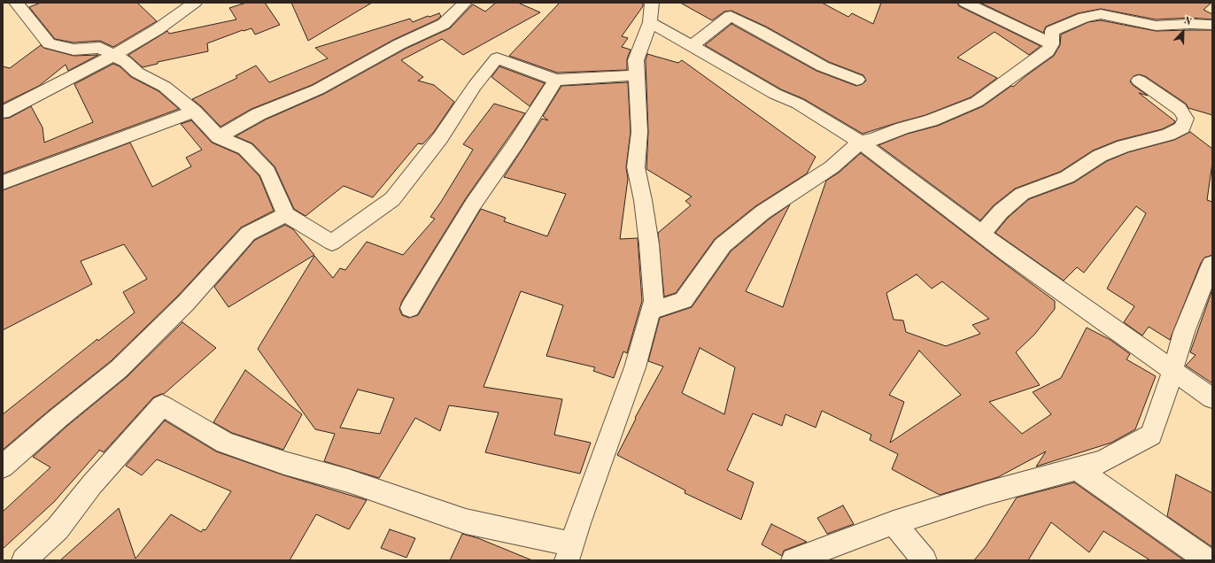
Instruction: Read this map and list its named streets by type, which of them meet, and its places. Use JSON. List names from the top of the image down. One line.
{"north":"top right"}
